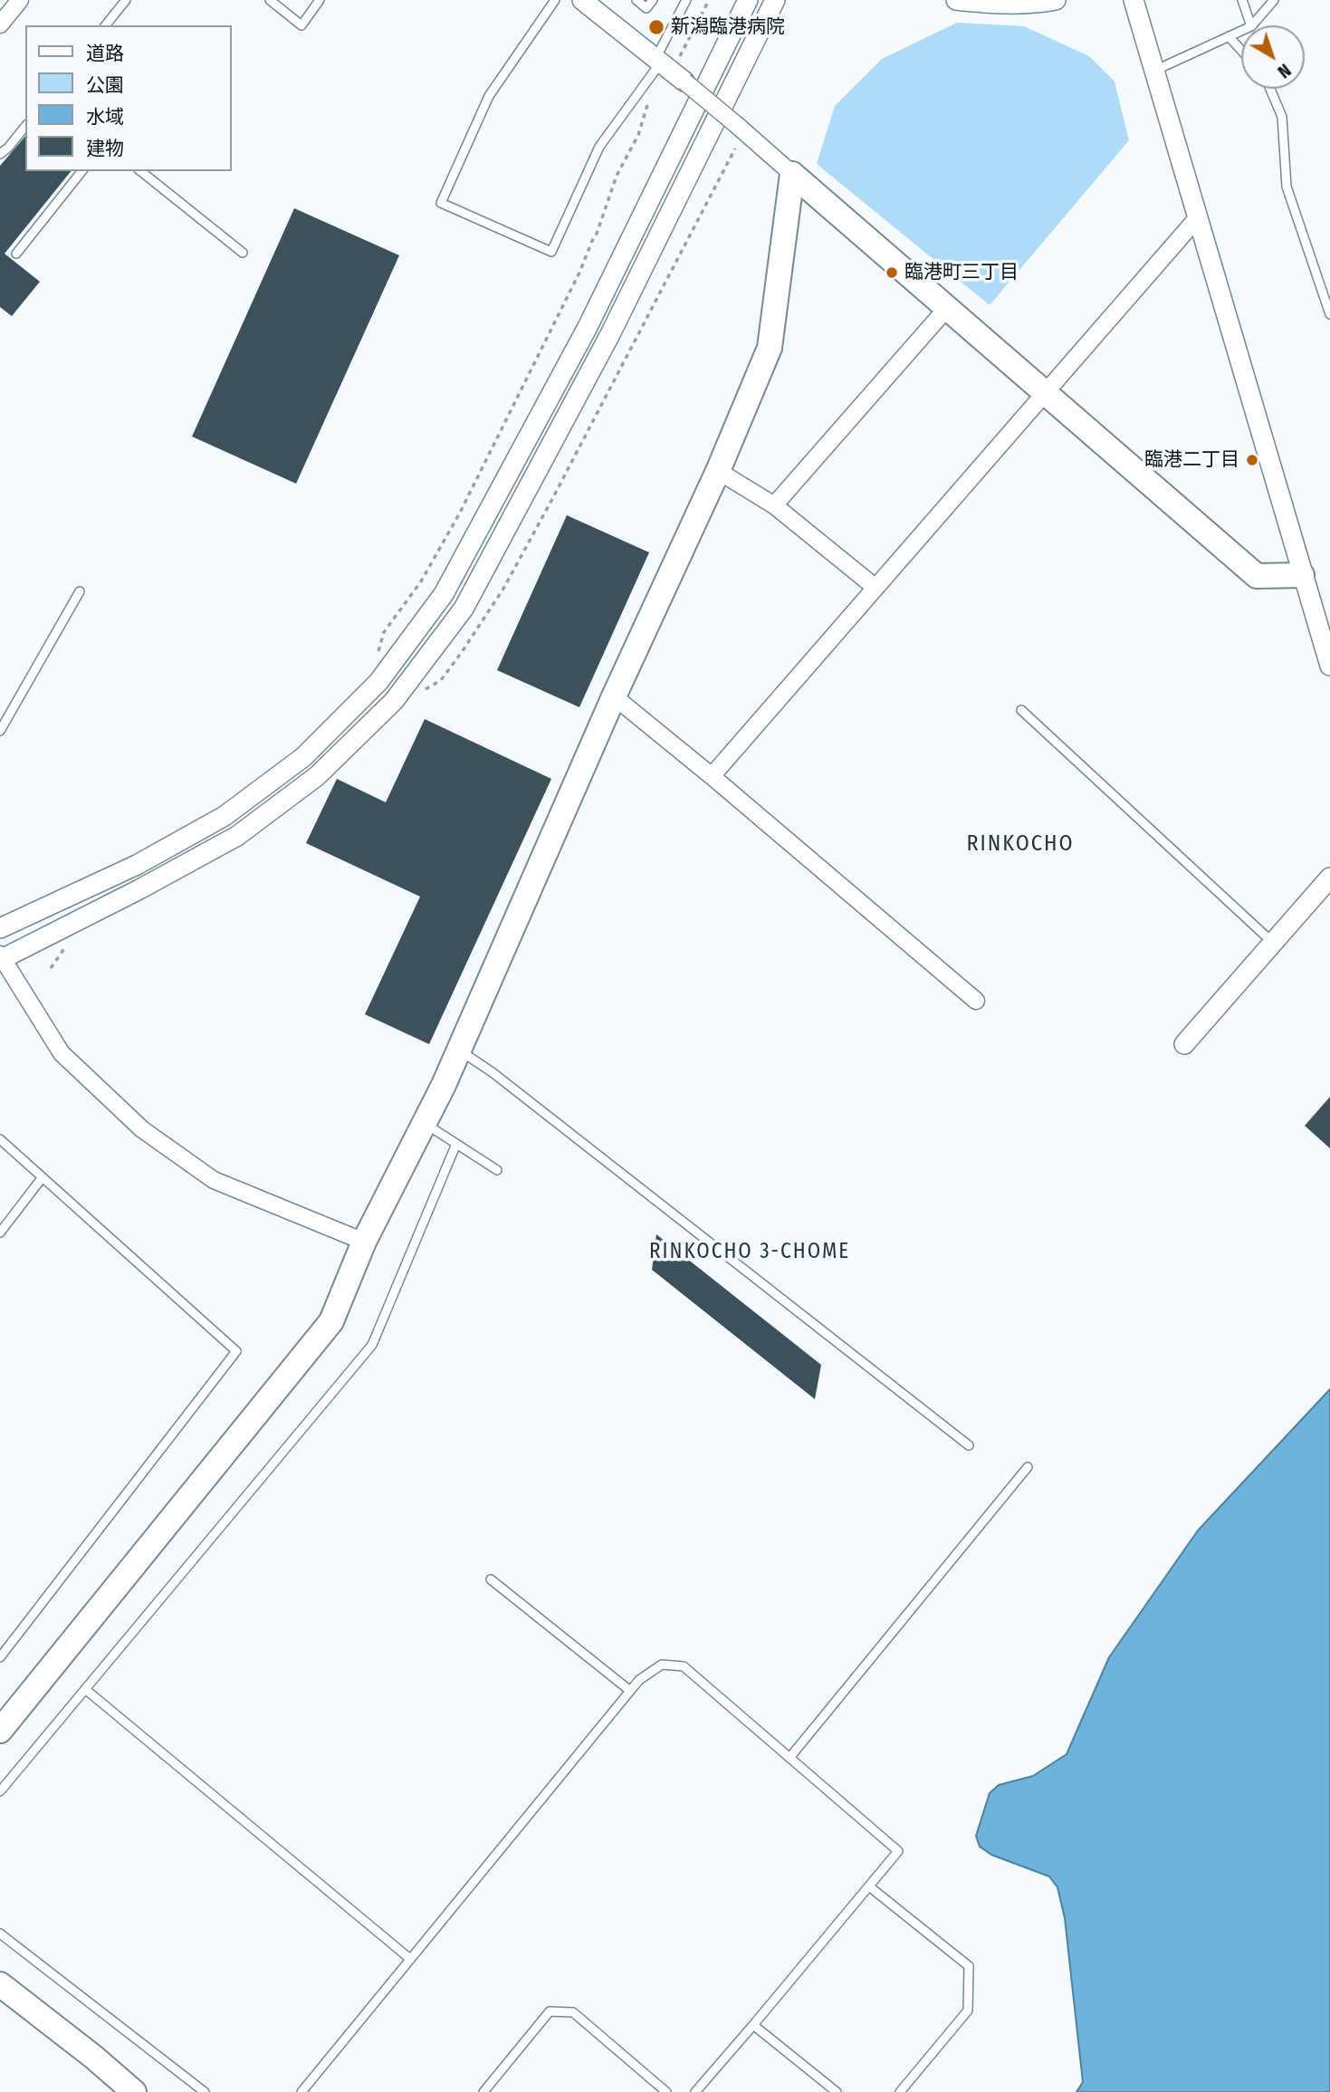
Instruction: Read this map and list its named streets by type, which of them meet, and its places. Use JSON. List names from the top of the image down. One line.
{"districts":["RINKOCHO","RINKOCHO 3-CHOME"],"places":["新潟臨港病院","臨港町三丁目","臨港二丁目"],"legend":["道路","公園","水域","建物"],"north":"bottom right"}
